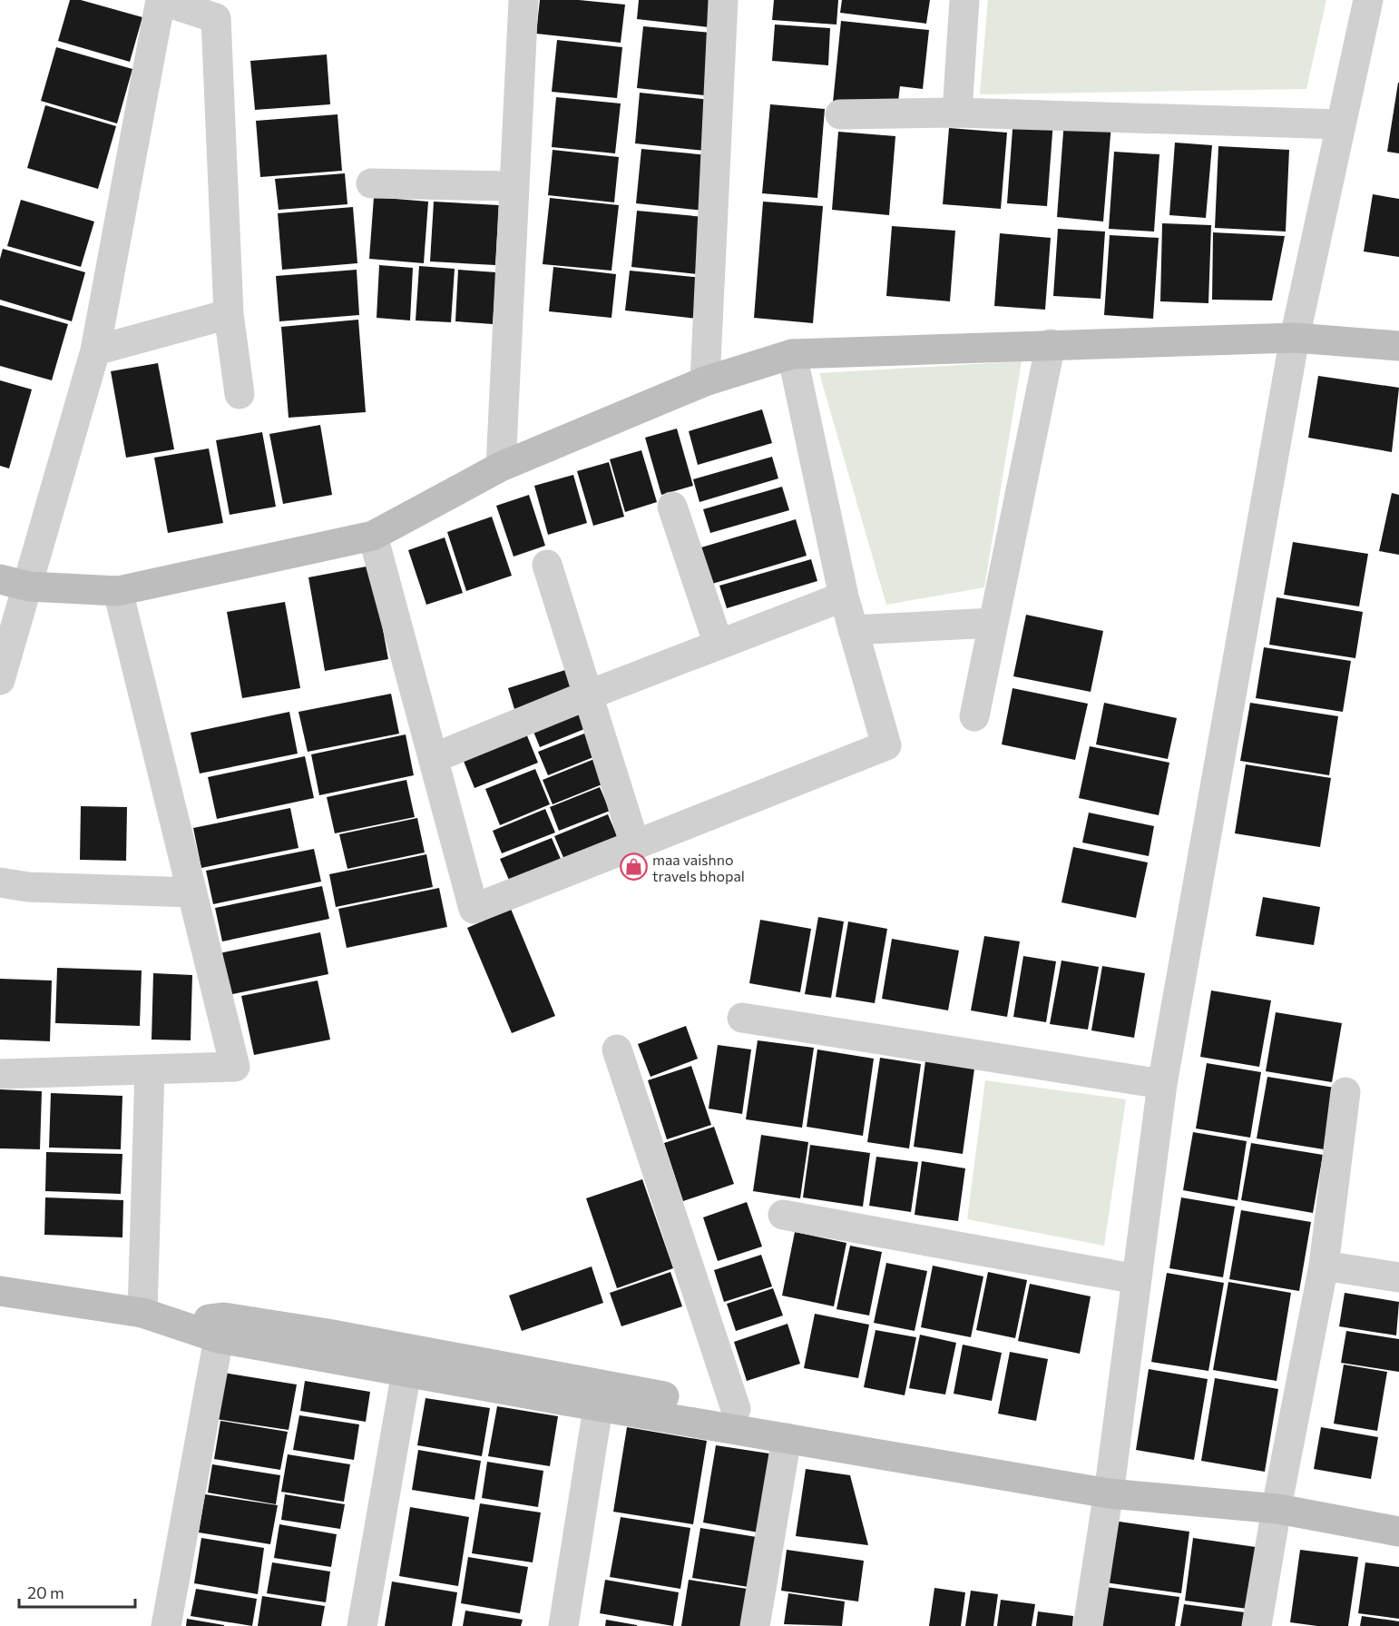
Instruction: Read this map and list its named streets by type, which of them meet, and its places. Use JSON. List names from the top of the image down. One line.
{"places":{"shop":["maa vaishno travels bhopal"]},"scale_bar":"20 m"}
